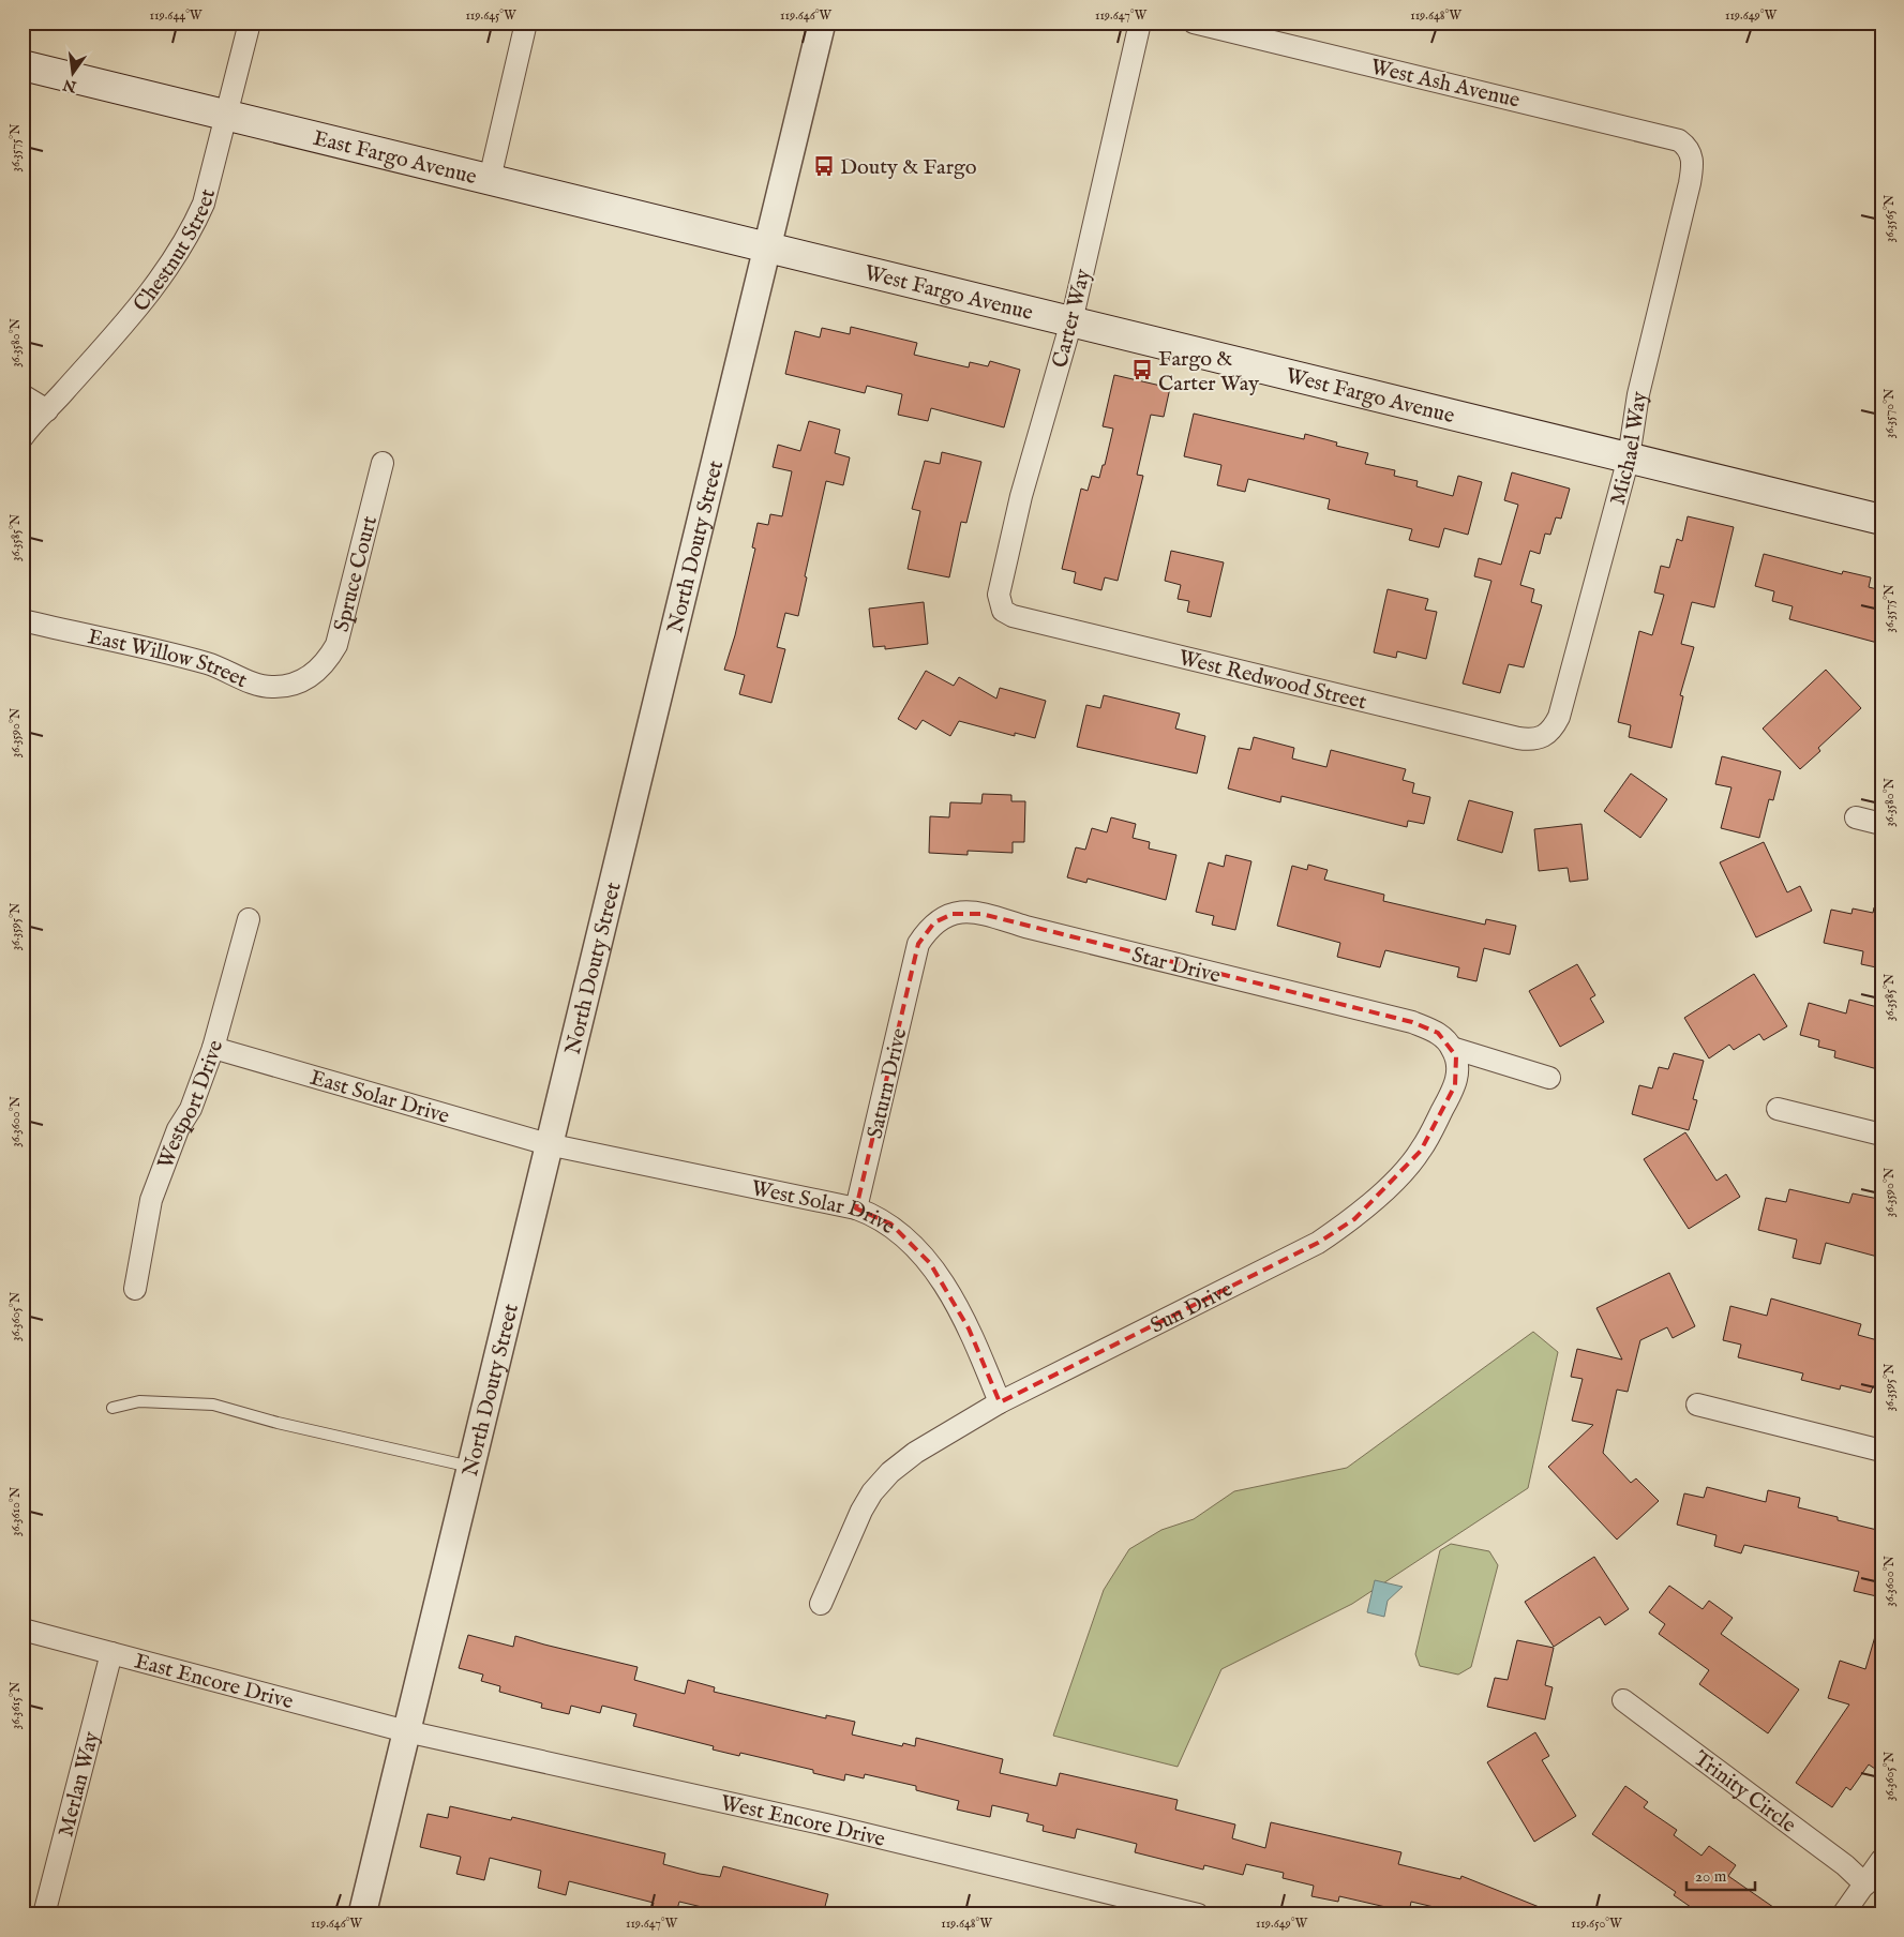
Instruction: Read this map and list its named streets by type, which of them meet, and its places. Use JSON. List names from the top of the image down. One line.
{"streets":{"main road":["East Fargo Avenue","West Fargo Avenue"],"street":["West Ash Avenue","Chestnut Street","Carter Way","Michael Way","North Douty Street","Spruce Court","East Willow Street","West Redwood Street","Star Drive","Saturn Drive","East Solar Drive","Westport Drive","West Solar Drive","Sun Drive","East Encore Drive","Merlan Way","Trinity Circle","West Encore Drive"]},"crossings":[["West Ash Avenue","Michael Way"],["East Fargo Avenue","Chestnut Street"],["East Fargo Avenue","West Fargo Avenue"],["East Fargo Avenue","North Douty Street"],["West Fargo Avenue","Carter Way"],["West Fargo Avenue","Michael Way"],["West Fargo Avenue","North Douty Street"],["Carter Way","West Redwood Street"],["Michael Way","West Redwood Street"],["North Douty Street","East Solar Drive"],["North Douty Street","West Solar Drive"],["North Douty Street","East Encore Drive"],["North Douty Street","West Encore Drive"],["Spruce Court","East Willow Street"],["Star Drive","Saturn Drive"],["Star Drive","Sun Drive"],["Saturn Drive","West Solar Drive"],["East Solar Drive","Westport Drive"],["East Solar Drive","West Solar Drive"],["West Solar Drive","Sun Drive"],["East Encore Drive","Merlan Way"],["East Encore Drive","West Encore Drive"]],"places":{"bus stop":["Douty & Fargo","Fargo & Carter Way"]},"scale_bar":"20 m","north":"bottom","coordinates":["119.644°W","119.645°W","119.646°W","119.647°W","119.648°W","119.649°W","36.3575°N","36.3565°N","36.3580°N","36.3570°N","36.3585°N","36.3590°N","36.3595°N","36.3600°N","36.3605°N","36.3610°N","36.3615°N","119.650°W"]}
